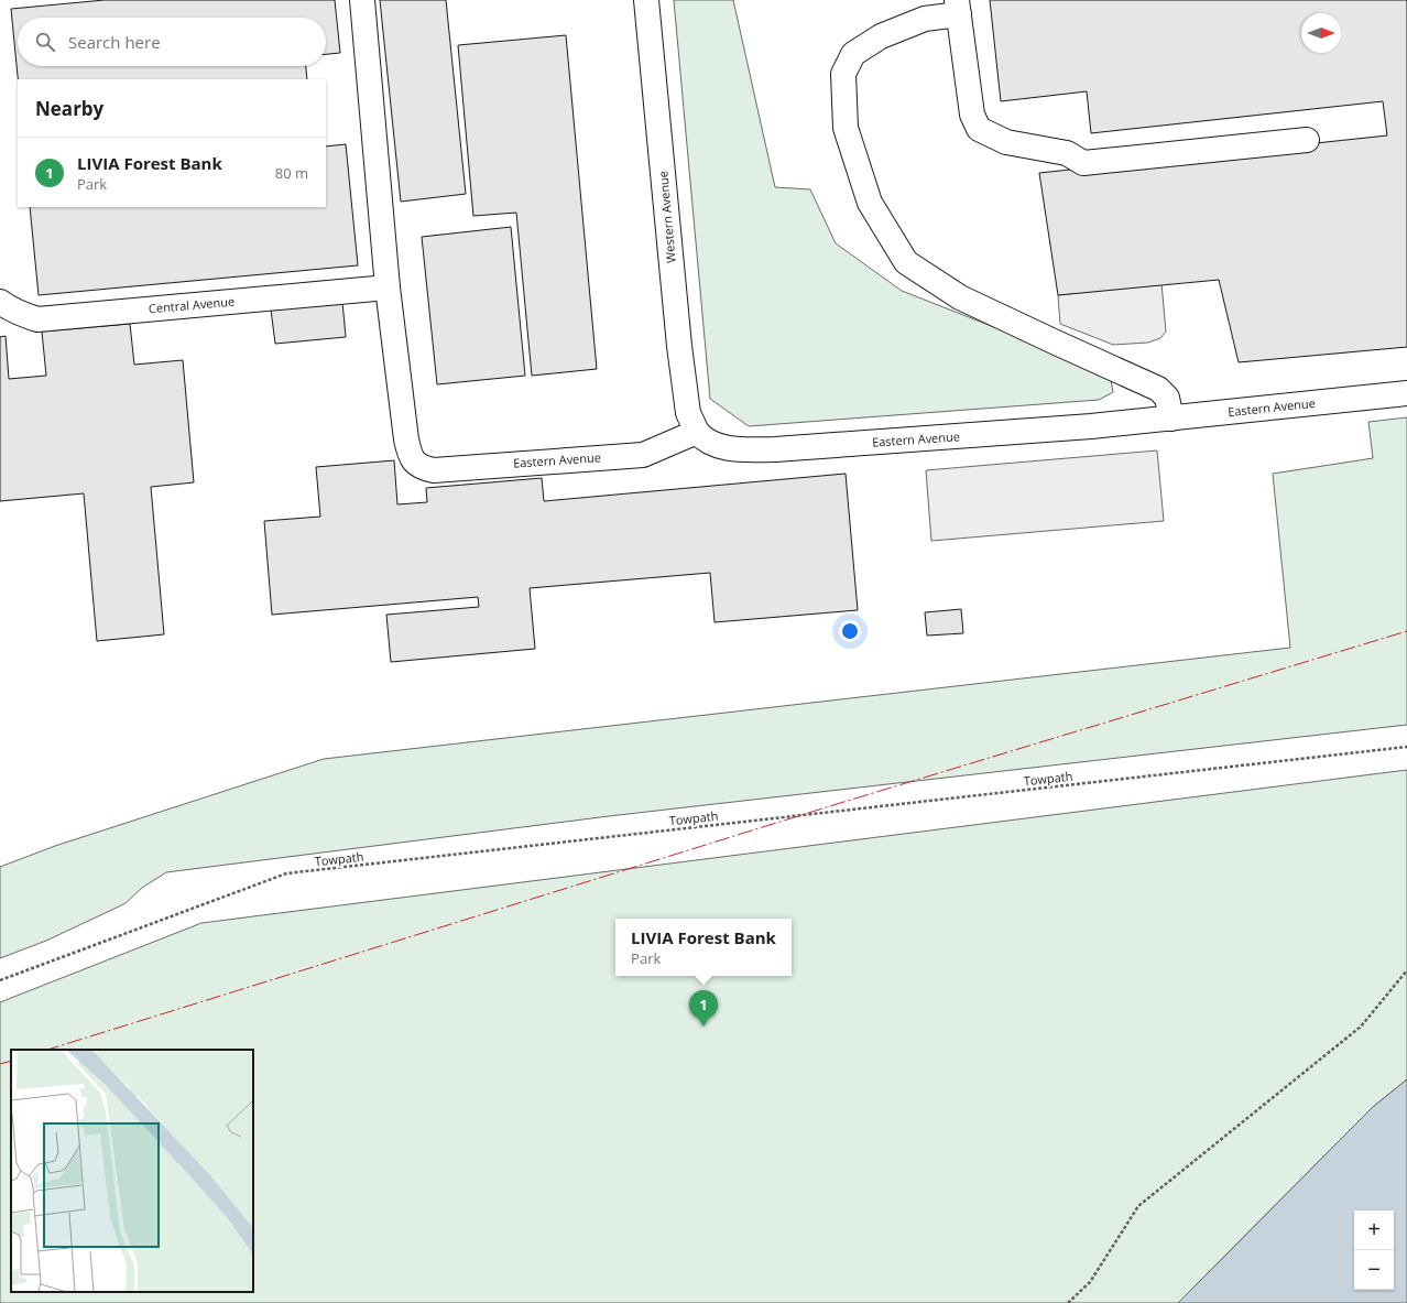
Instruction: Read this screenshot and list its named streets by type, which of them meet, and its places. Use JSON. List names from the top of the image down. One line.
{"streets":{"lane":["Western Avenue","Central Avenue","Eastern Avenue"],"path":["Towpath"]},"crossings":[["Western Avenue","Eastern Avenue"],["Central Avenue","Eastern Avenue"]],"north":"right","page":{"search":"Search here","heading":"Nearby","list":[{"mark":"1","name":"LIVIA Forest Bank","note":"Park","value":"80 m"}],"popup":["LIVIA Forest Bank","Park"],"pins":"1","map_buttons":["+","−"]}}
